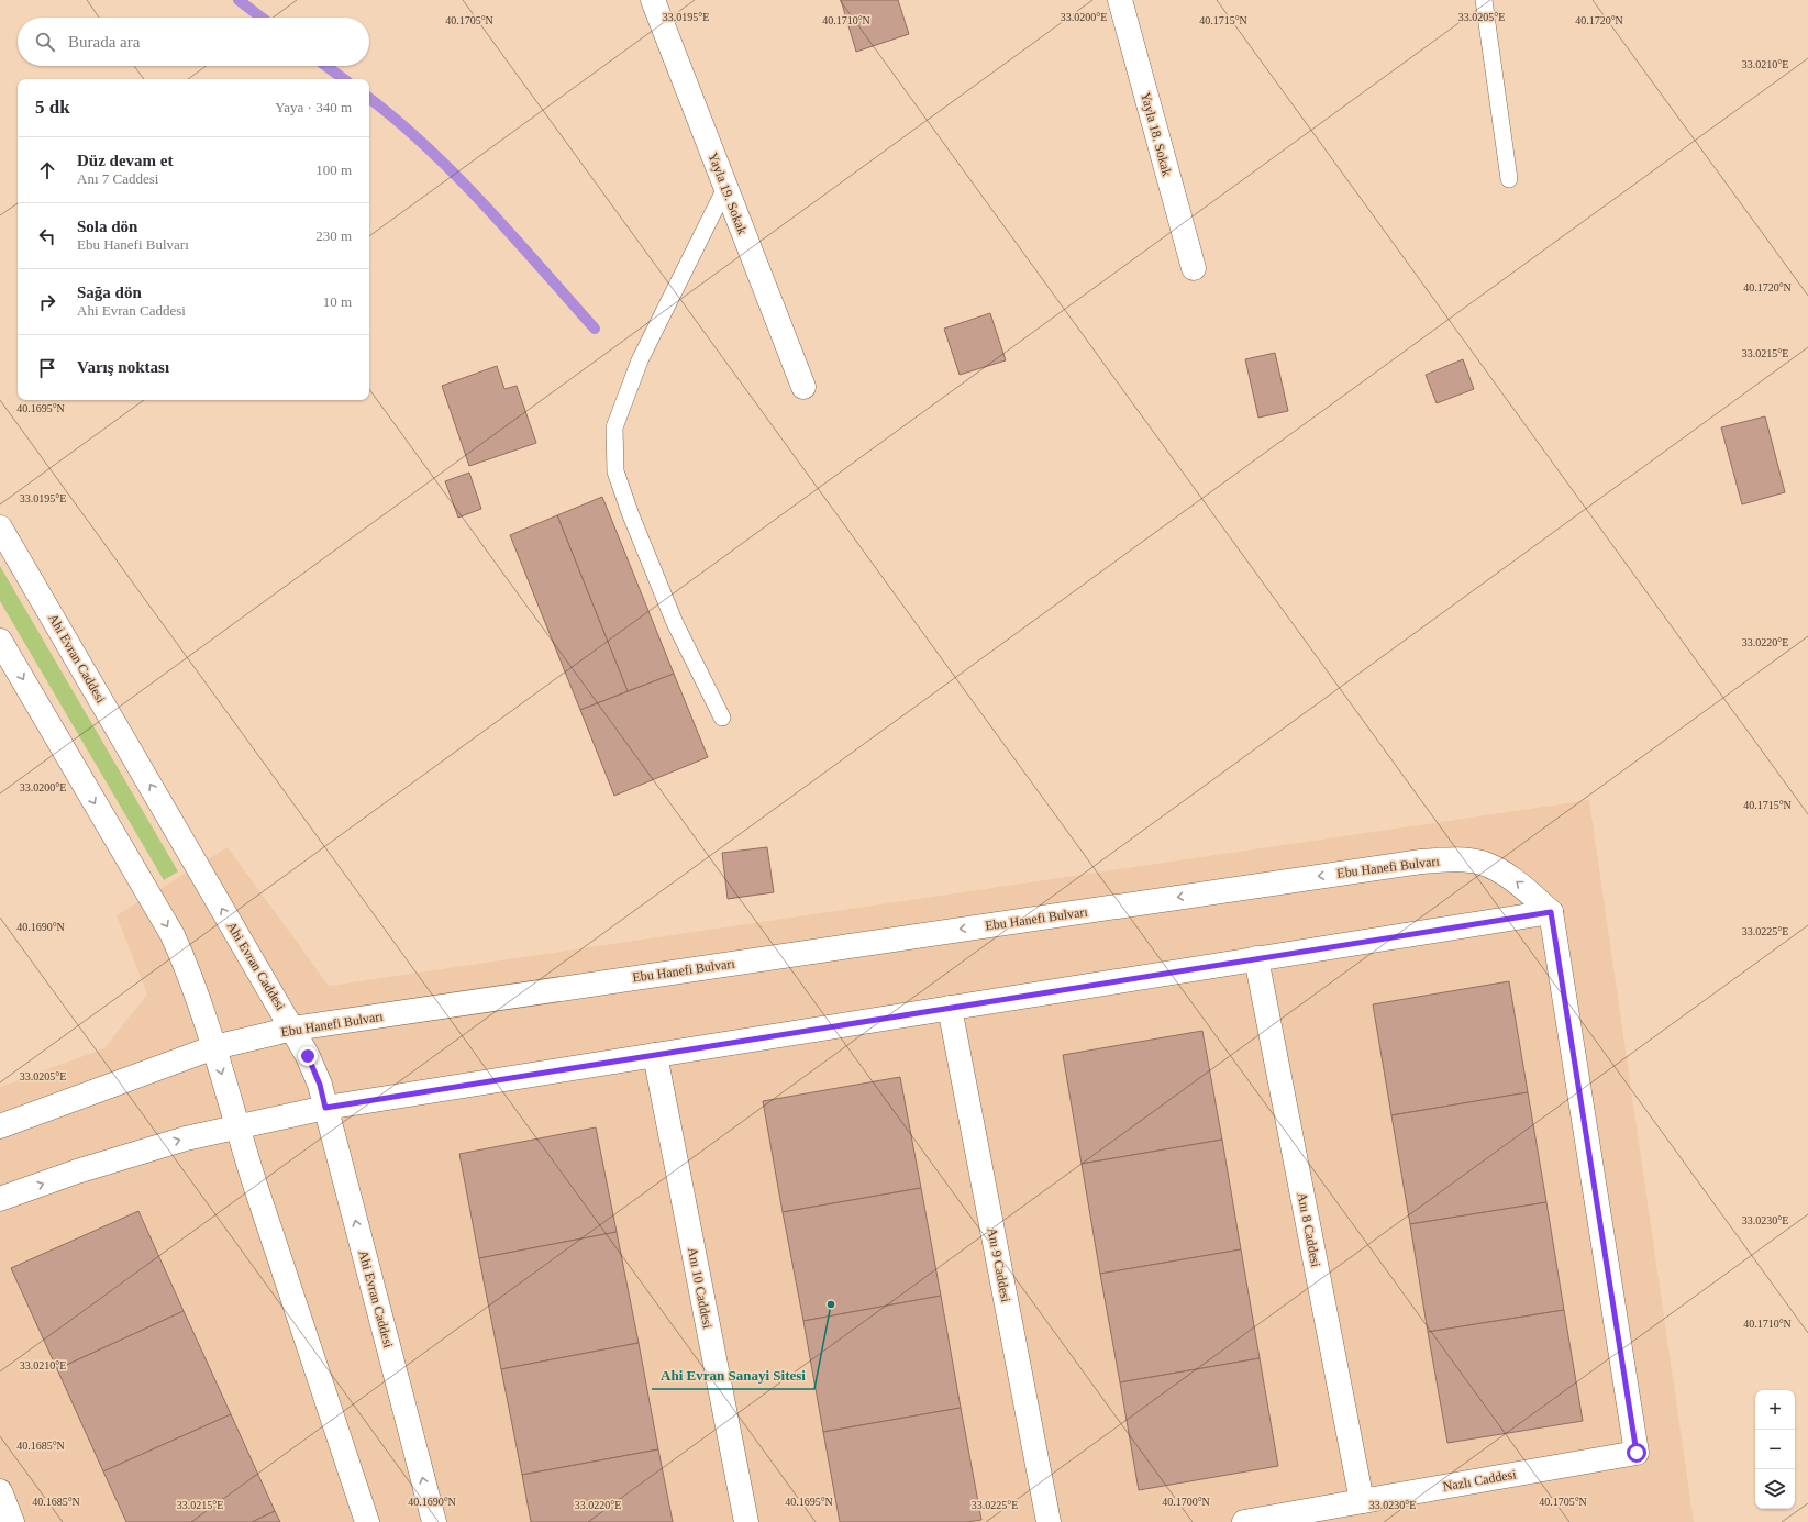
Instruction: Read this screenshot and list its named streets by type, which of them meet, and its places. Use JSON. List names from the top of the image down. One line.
{"streets":{"street":["Yayla 18. Sokak","Yayla 19. Sokak","Ahi Evran Caddesi","Ebu Hanefi Bulvarı","Anı 8 Caddesi","Anı 9 Caddesi","Anı 10 Caddesi","Nazlı Caddesi"]},"crossings":[["Ahi Evran Caddesi","Ebu Hanefi Bulvarı"],["Ebu Hanefi Bulvarı","Nazlı Caddesi"],["Anı 8 Caddesi","Nazlı Caddesi"]],"places":["Ahi Evran Sanayi Sitesi"],"page":{"search":"Burada ara","heading":["5 dk","Yaya · 340 m"],"list":[["Düz devam et","Anı 7 Caddesi","100 m"],["Sola dön","Ebu Hanefi Bulvarı","230 m"],["Sağa dön","Ahi Evran Caddesi","10 m"],"Varış noktası"],"map_buttons":["+","−"]},"coordinates":["33.0195°E","33.0200°E","33.0205°E","40.1710°N","40.1715°N","40.1720°N","40.1705°N","33.0210°E","33.0215°E","40.1695°N","33.0220°E","40.1690°N","33.0225°E","33.0230°E","40.1685°N","40.1700°N"]}
